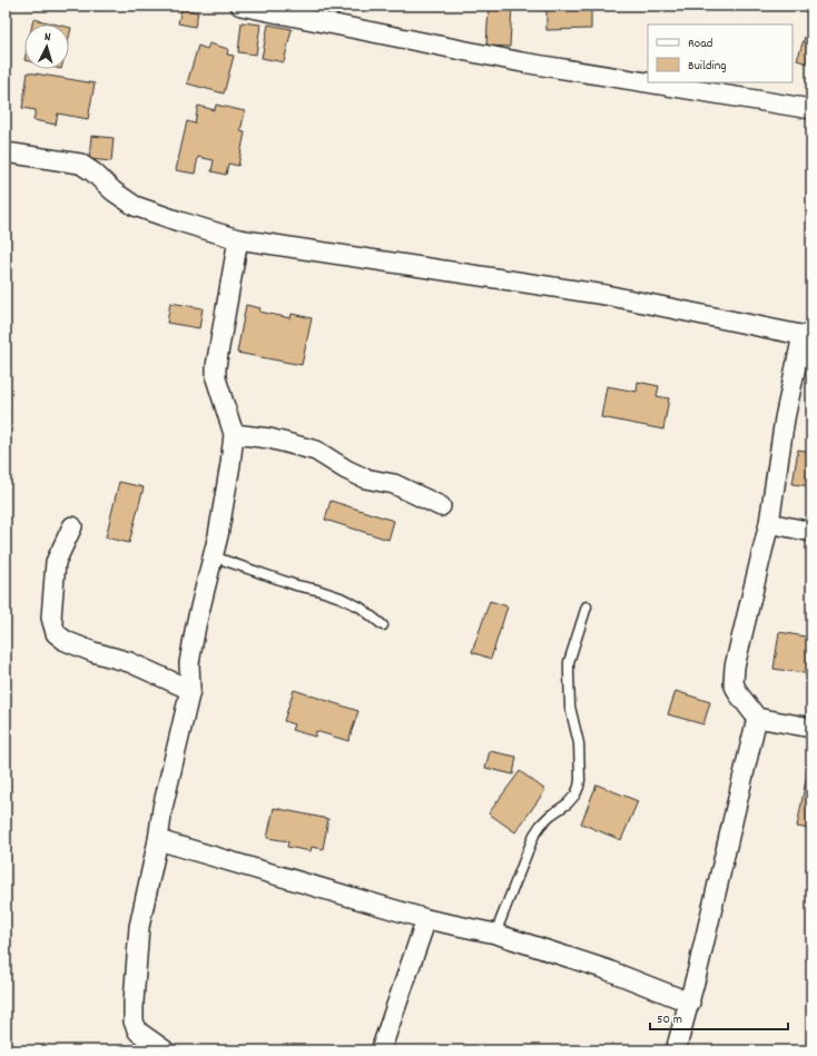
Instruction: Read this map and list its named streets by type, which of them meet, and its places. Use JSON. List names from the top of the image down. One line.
{"legend":["Road","Building"],"scale_bar":"50 m","north":"top"}
